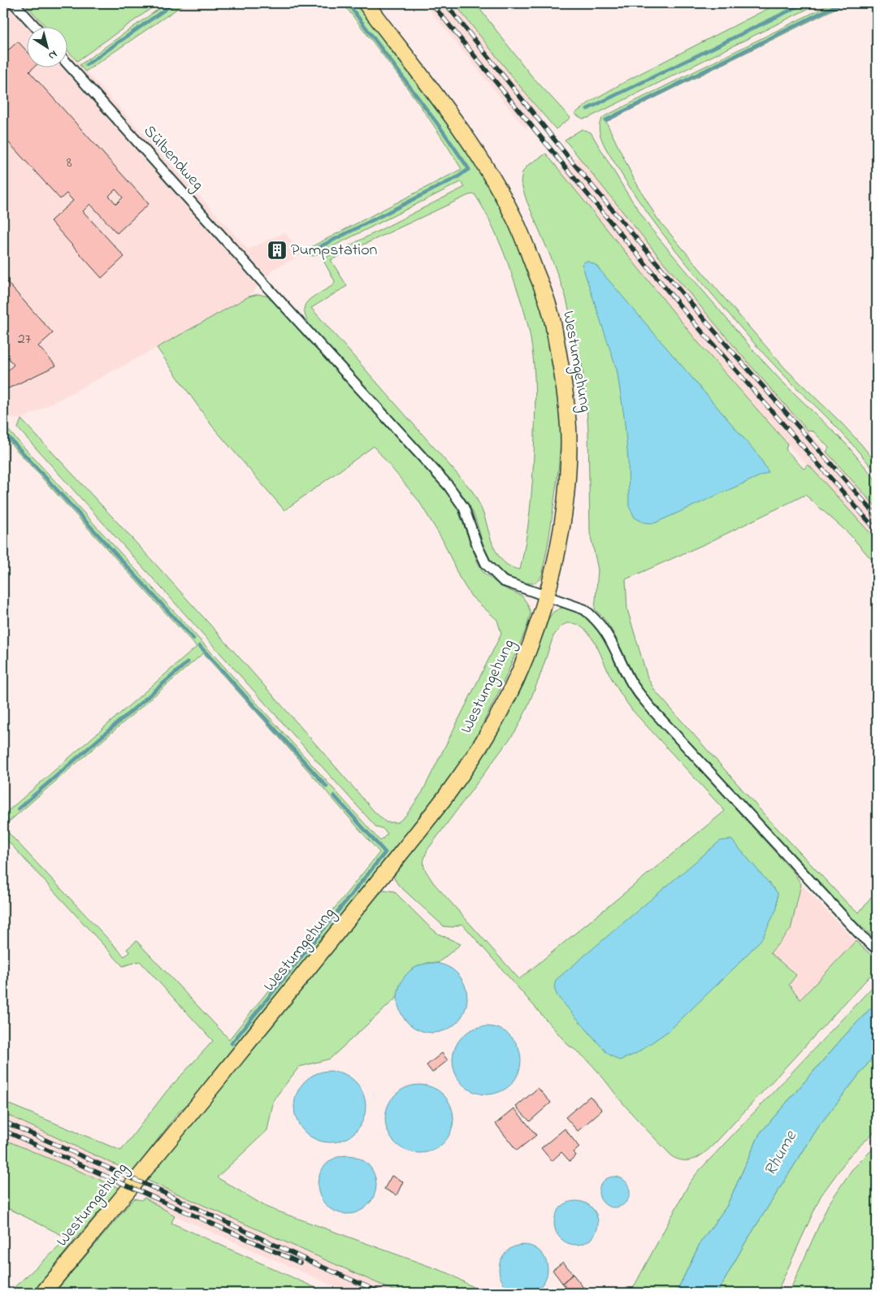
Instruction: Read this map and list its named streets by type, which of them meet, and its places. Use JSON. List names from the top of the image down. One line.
{"streets":{"main road":["Westumgehung"],"street":["Sülbendweg"]},"crossings":[["Sülbendweg","Westumgehung"]],"water":["Rhume"],"places":{"building":["Pumpstation"]},"house_numbers":["8","27"],"north":"bottom right"}
